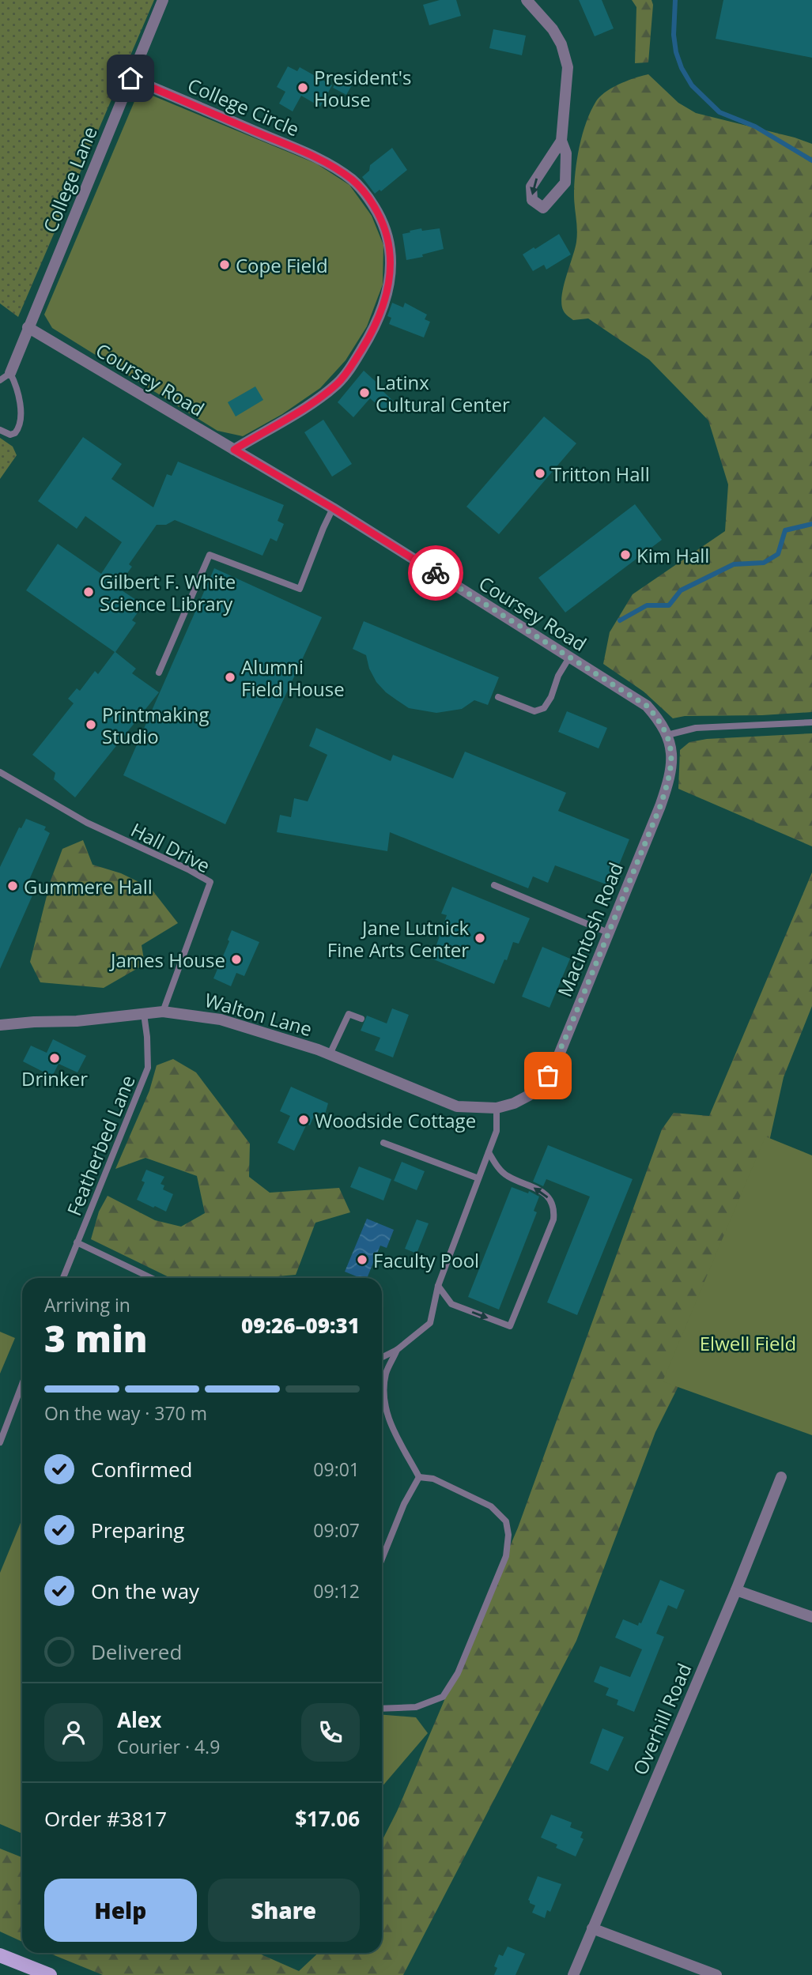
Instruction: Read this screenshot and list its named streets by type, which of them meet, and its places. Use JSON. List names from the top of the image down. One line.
{"streets":{"street":["College Circle","College Lane","Coursey Road","MacIntosh Road","Walton Lane","Overhill Road"],"lane":["Hall Drive","Featherbed Lane"]},"crossings":[["College Circle","College Lane"],["College Circle","Coursey Road"],["College Lane","Coursey Road"],["Coursey Road","MacIntosh Road"],["Hall Drive","Walton Lane"],["MacIntosh Road","Walton Lane"],["Walton Lane","Featherbed Lane"]],"parks":["Elwell Field"],"places":["President's House","Cope Field","Latinx Cultural Center","Tritton Hall","Kim Hall","Gilbert F. White Science Library","Alumni Field House","Printmaking Studio","Gummere Hall","Jane Lutnick Fine Arts Center","James House","Drinker","Woodside Cottage","Faculty Pool"],"page":{"heading":["3 min","Arriving in","09:26–09:31"],"panel":["Alex","Courier · 4.9","Order #3817","$17.06"],"bar":"On the way · 370 m","list":[["Confirmed","09:01"],["Preparing","09:07"],["On the way","09:12"],"Delivered"],"buttons":["Help","Share"]}}
